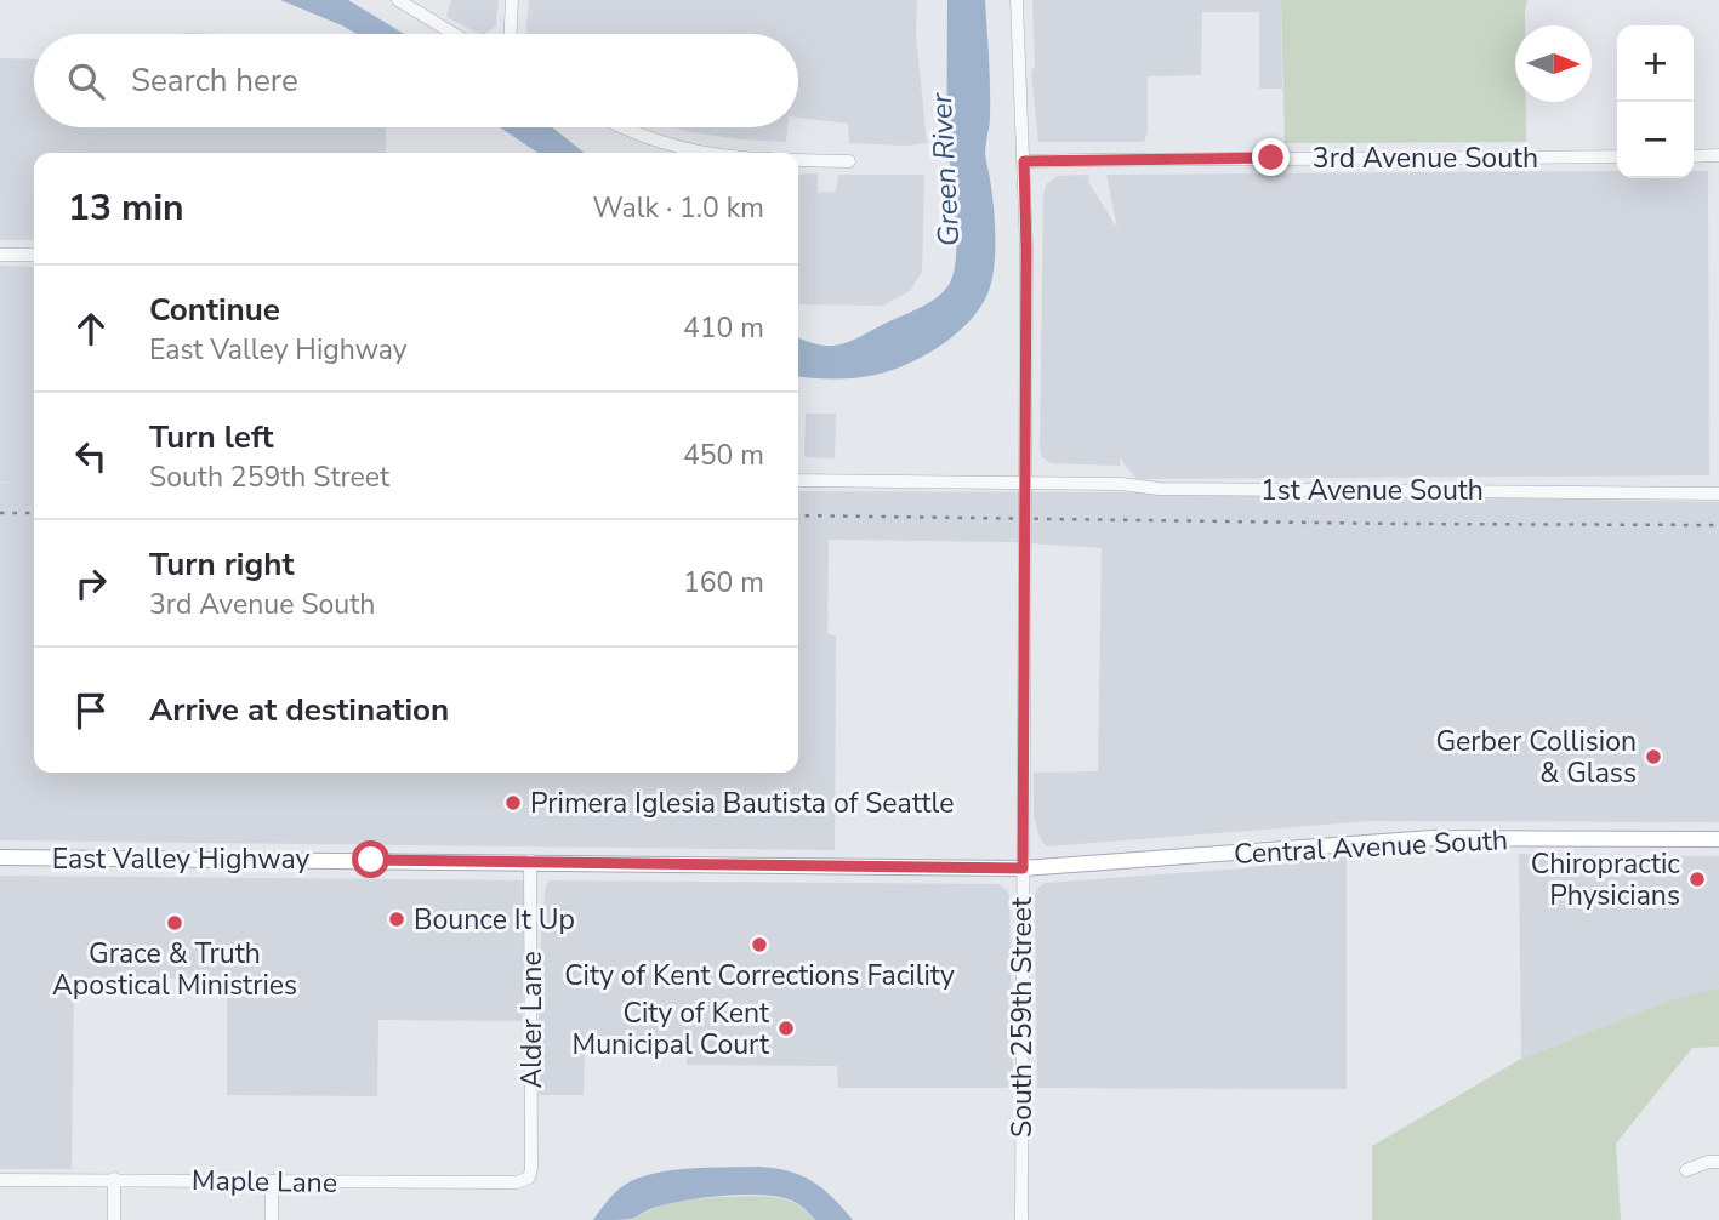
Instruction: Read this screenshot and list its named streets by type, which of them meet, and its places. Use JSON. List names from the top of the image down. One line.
{"streets":{"main road":["Central Avenue South","East Valley Highway"],"street":["3rd Avenue South","1st Avenue South","South 259th Street","Alder Lane","Maple Lane"]},"crossings":[["3rd Avenue South","South 259th Street"],["1st Avenue South","South 259th Street"],["Central Avenue South","East Valley Highway"],["Central Avenue South","South 259th Street"],["East Valley Highway","South 259th Street"],["East Valley Highway","Alder Lane"],["Alder Lane","Maple Lane"]],"water":["Green River"],"places":["Gerber Collision & Glass","Primera Iglesia Bautista of Seattle","Chiropractic Physicians","Bounce It Up","Grace & Truth Apostical Ministries","City of Kent Corrections Facility","City of Kent Municipal Court"],"north":"right","page":{"map_buttons":["+","−"],"search":"Search here","heading":["13 min","Walk · 1.0 km"],"list":[["Continue","East Valley Highway","410 m"],["Turn left","South 259th Street","450 m"],["Turn right","3rd Avenue South","160 m"],"Arrive at destination"]}}
